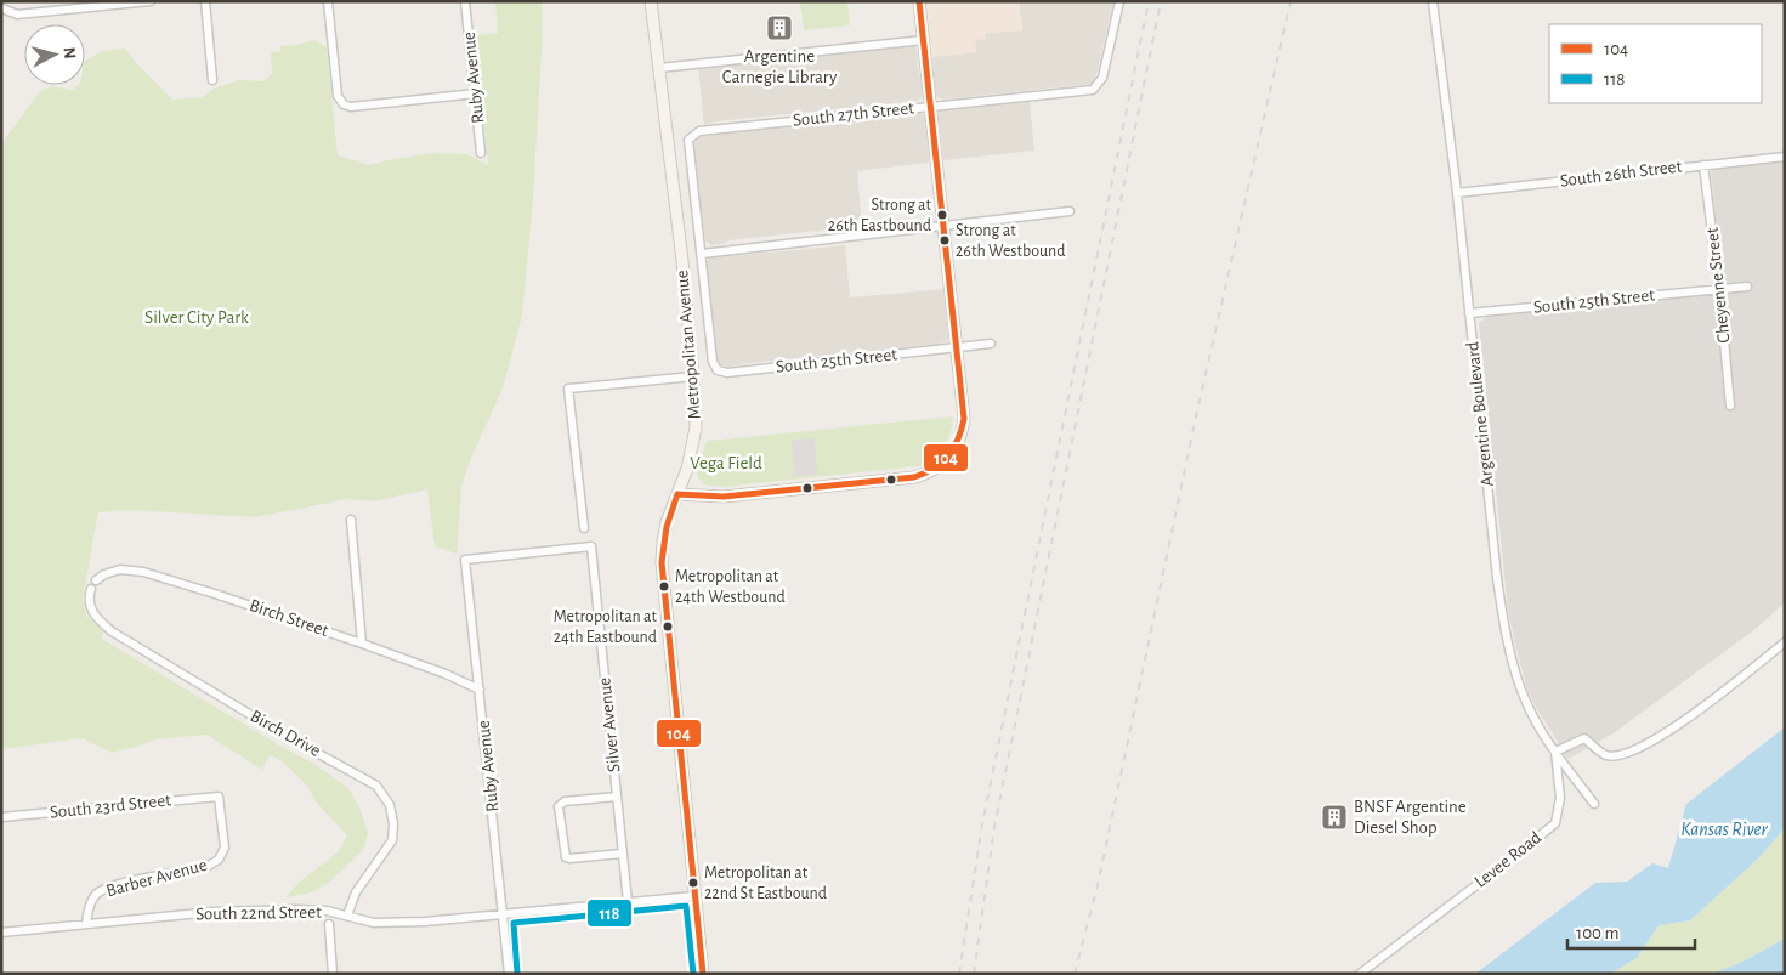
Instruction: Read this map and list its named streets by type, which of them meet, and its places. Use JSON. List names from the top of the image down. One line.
{"streets":{"main road":["Metropolitan Avenue"],"street":["Ruby Avenue","South 27th Street","South 26th Street","Cheyenne Street","South 25th Street","Argentine Boulevard","Birch Street","Silver Avenue","Birch Drive","South 23rd Street","Levee Road","Barber Avenue","South 22nd Street"]},"crossings":[["Ruby Avenue","Birch Street"],["Ruby Avenue","Silver Avenue"],["Ruby Avenue","South 22nd Street"],["South 27th Street","South 25th Street"],["South 26th Street","Cheyenne Street"],["South 26th Street","Argentine Boulevard"],["Cheyenne Street","South 25th Street"],["South 25th Street","Argentine Boulevard"],["Metropolitan Avenue","South 22nd Street"],["Argentine Boulevard","Levee Road"],["Silver Avenue","South 22nd Street"],["Birch Drive","South 22nd Street"],["South 23rd Street","Barber Avenue"],["Barber Avenue","South 22nd Street"]],"water":["Kansas River"],"parks":["Silver City Park","Vega Field"],"places":{"building":["Argentine Carnegie Library","BNSF Argentine Diesel Shop"],"other":["Strong at 26th Eastbound","Strong at 26th Westbound","Metropolitan at 24th Westbound","Metropolitan at 24th Eastbound","Metropolitan at 22nd St Eastbound"]},"lines":["transit line 104","transit line 118"],"legend":["104","118"],"scale_bar":"100 m","north":"right"}
